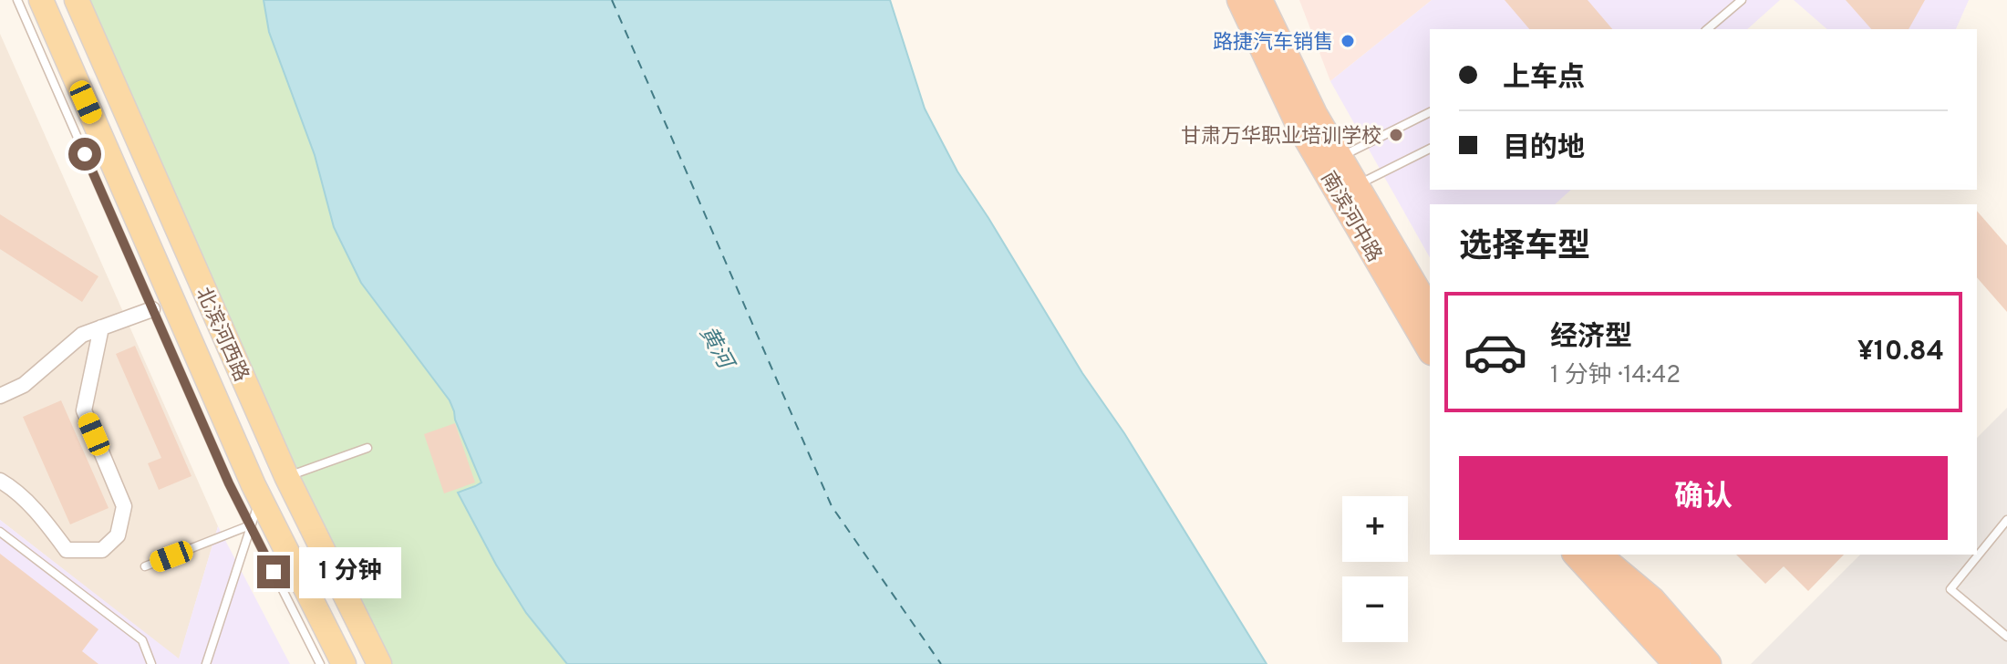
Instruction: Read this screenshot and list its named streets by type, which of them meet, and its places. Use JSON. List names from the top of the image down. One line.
{"streets":{"highway":["南滨河中路"],"main road":["北滨河西路"]},"water":["黄河"],"places":["路捷汽车销售","甘肃万华职业培训学校"],"page":{"banner":["上车点","目的地"],"heading":"选择车型","list":[{"name":"经济型","note":"1 分钟 · 14:42","value":"¥10.84"}],"buttons":"确认","map_buttons":["+","−"],"bubble":"1 分钟"}}
